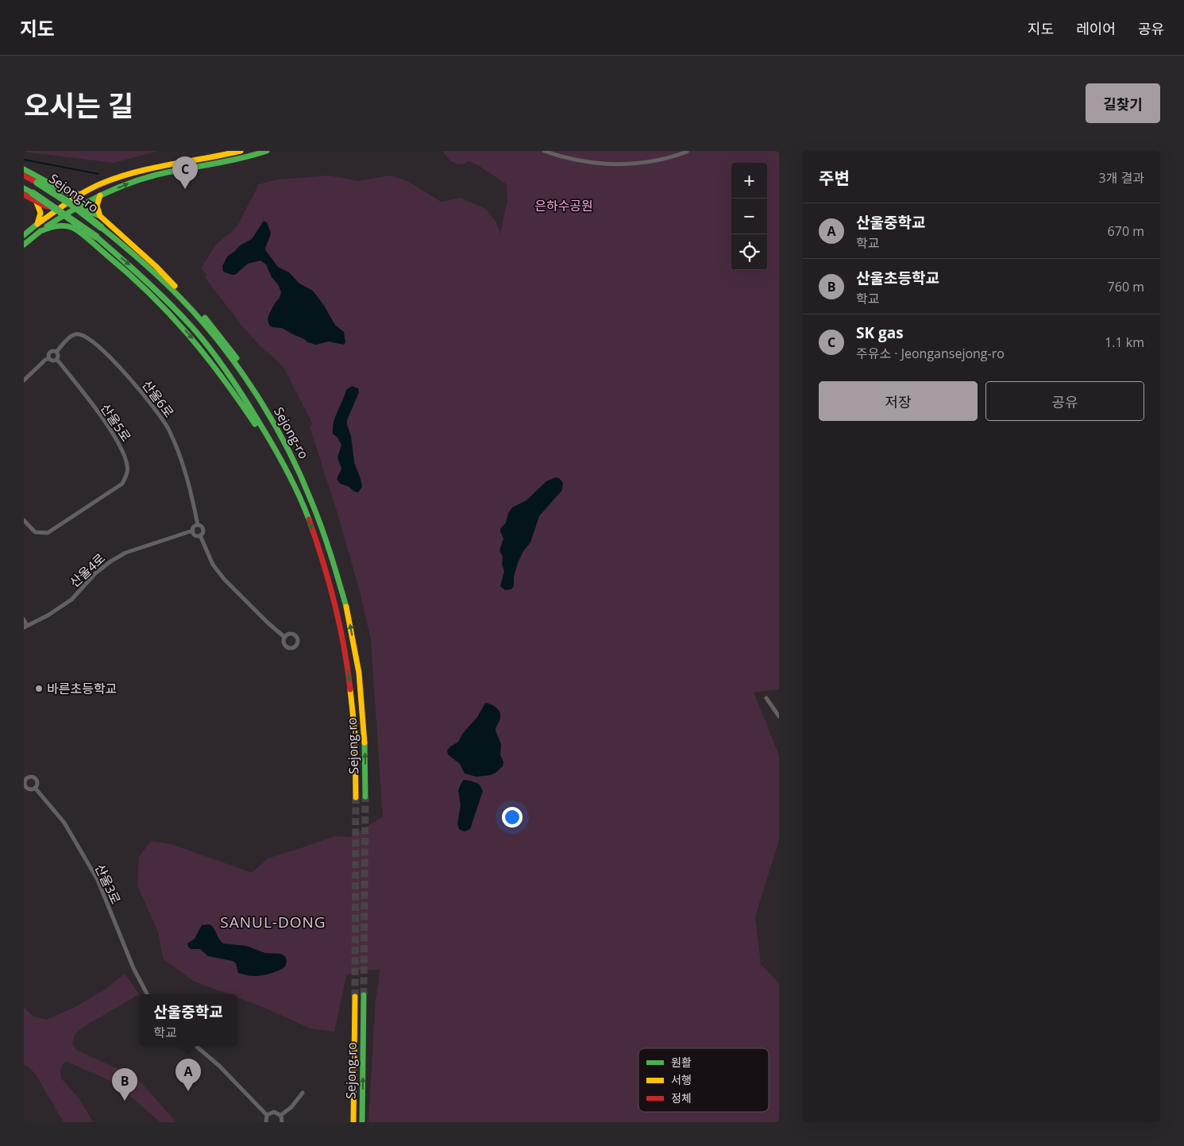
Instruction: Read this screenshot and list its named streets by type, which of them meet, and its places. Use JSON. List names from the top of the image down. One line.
{"streets":{"main road":["Sejong-ro"],"street":["산울6로","산울5로","산울4로","산울3로"]},"crossings":[["산울6로","산울5로"],["산울6로","산울4로"]],"districts":["SANUL-DONG"],"parks":["은하수공원"],"places":["바른초등학교"],"legend":["원활","서행","정체"],"page":{"header":"지도","nav":["지도","레이어","공유"],"title":"오시는 길","buttons":["길찾기",["저장","공유"]],"heading":["주변","3개 결과"],"pins":["C","A","B"],"map_buttons":["+","−"],"list":[{"mark":"A","name":"산울중학교","note":"학교","value":"670 m"},{"mark":"B","name":"산울초등학교","note":"학교","value":"760 m"},{"mark":"C","name":"SK gas","note":"주유소 · Jeongansejong-ro","value":"1.1 km"}],"popup":["산울중학교","학교"]}}
